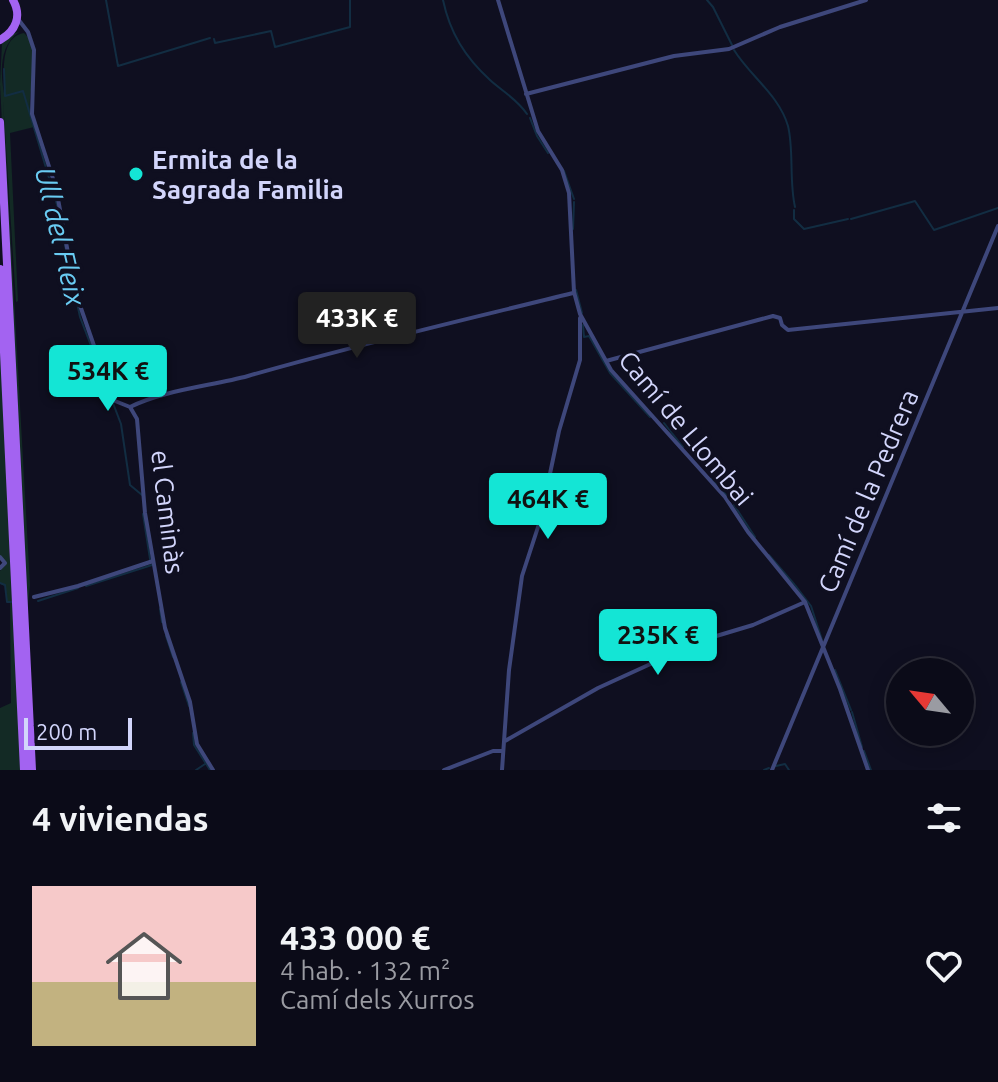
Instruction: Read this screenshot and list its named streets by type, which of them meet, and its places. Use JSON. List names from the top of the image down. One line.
{"streets":{"street":["Camí de Llombai","Camí de la Pedrera","el Caminàs"]},"crossings":[["Camí de Llombai","Camí de la Pedrera"]],"water":["Ull del Fleix"],"places":["Ermita de la Sagrada Familia"],"scale_bar":"200 m","north":"top left","page":{"price":["433K €","534K €","464K €","235K €"],"scale":"200 m","heading":"4 viviendas","list":[{"name":"433 000 €","note":"4 hab. · 132 m² · Camí dels Xurros"}]}}
